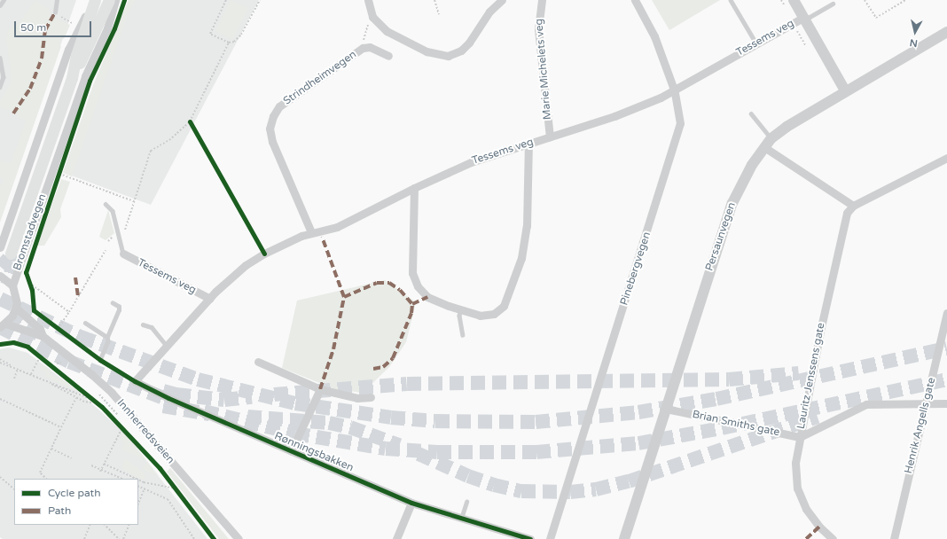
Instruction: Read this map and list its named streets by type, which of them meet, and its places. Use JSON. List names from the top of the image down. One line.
{"streets":{"main road":["Bromstadvegen"],"street":["Tessems veg","Marie Michelets veg","Strindheimvegen","Persaunvegen","Pinebergvegen","Lauritz Jenssens gate","Brian Smiths gate","Henrik Angells gate","Innherredsveien","Rønningsbakken"]},"crossings":[["Tessems veg","Marie Michelets veg"],["Tessems veg","Strindheimvegen"],["Tessems veg","Pinebergvegen"],["Tessems veg","Rønningsbakken"],["Persaunvegen","Brian Smiths gate"],["Lauritz Jenssens gate","Brian Smiths gate"]],"legend":["Cycle path","Path"],"scale_bar":"50 m","north":"bottom"}
